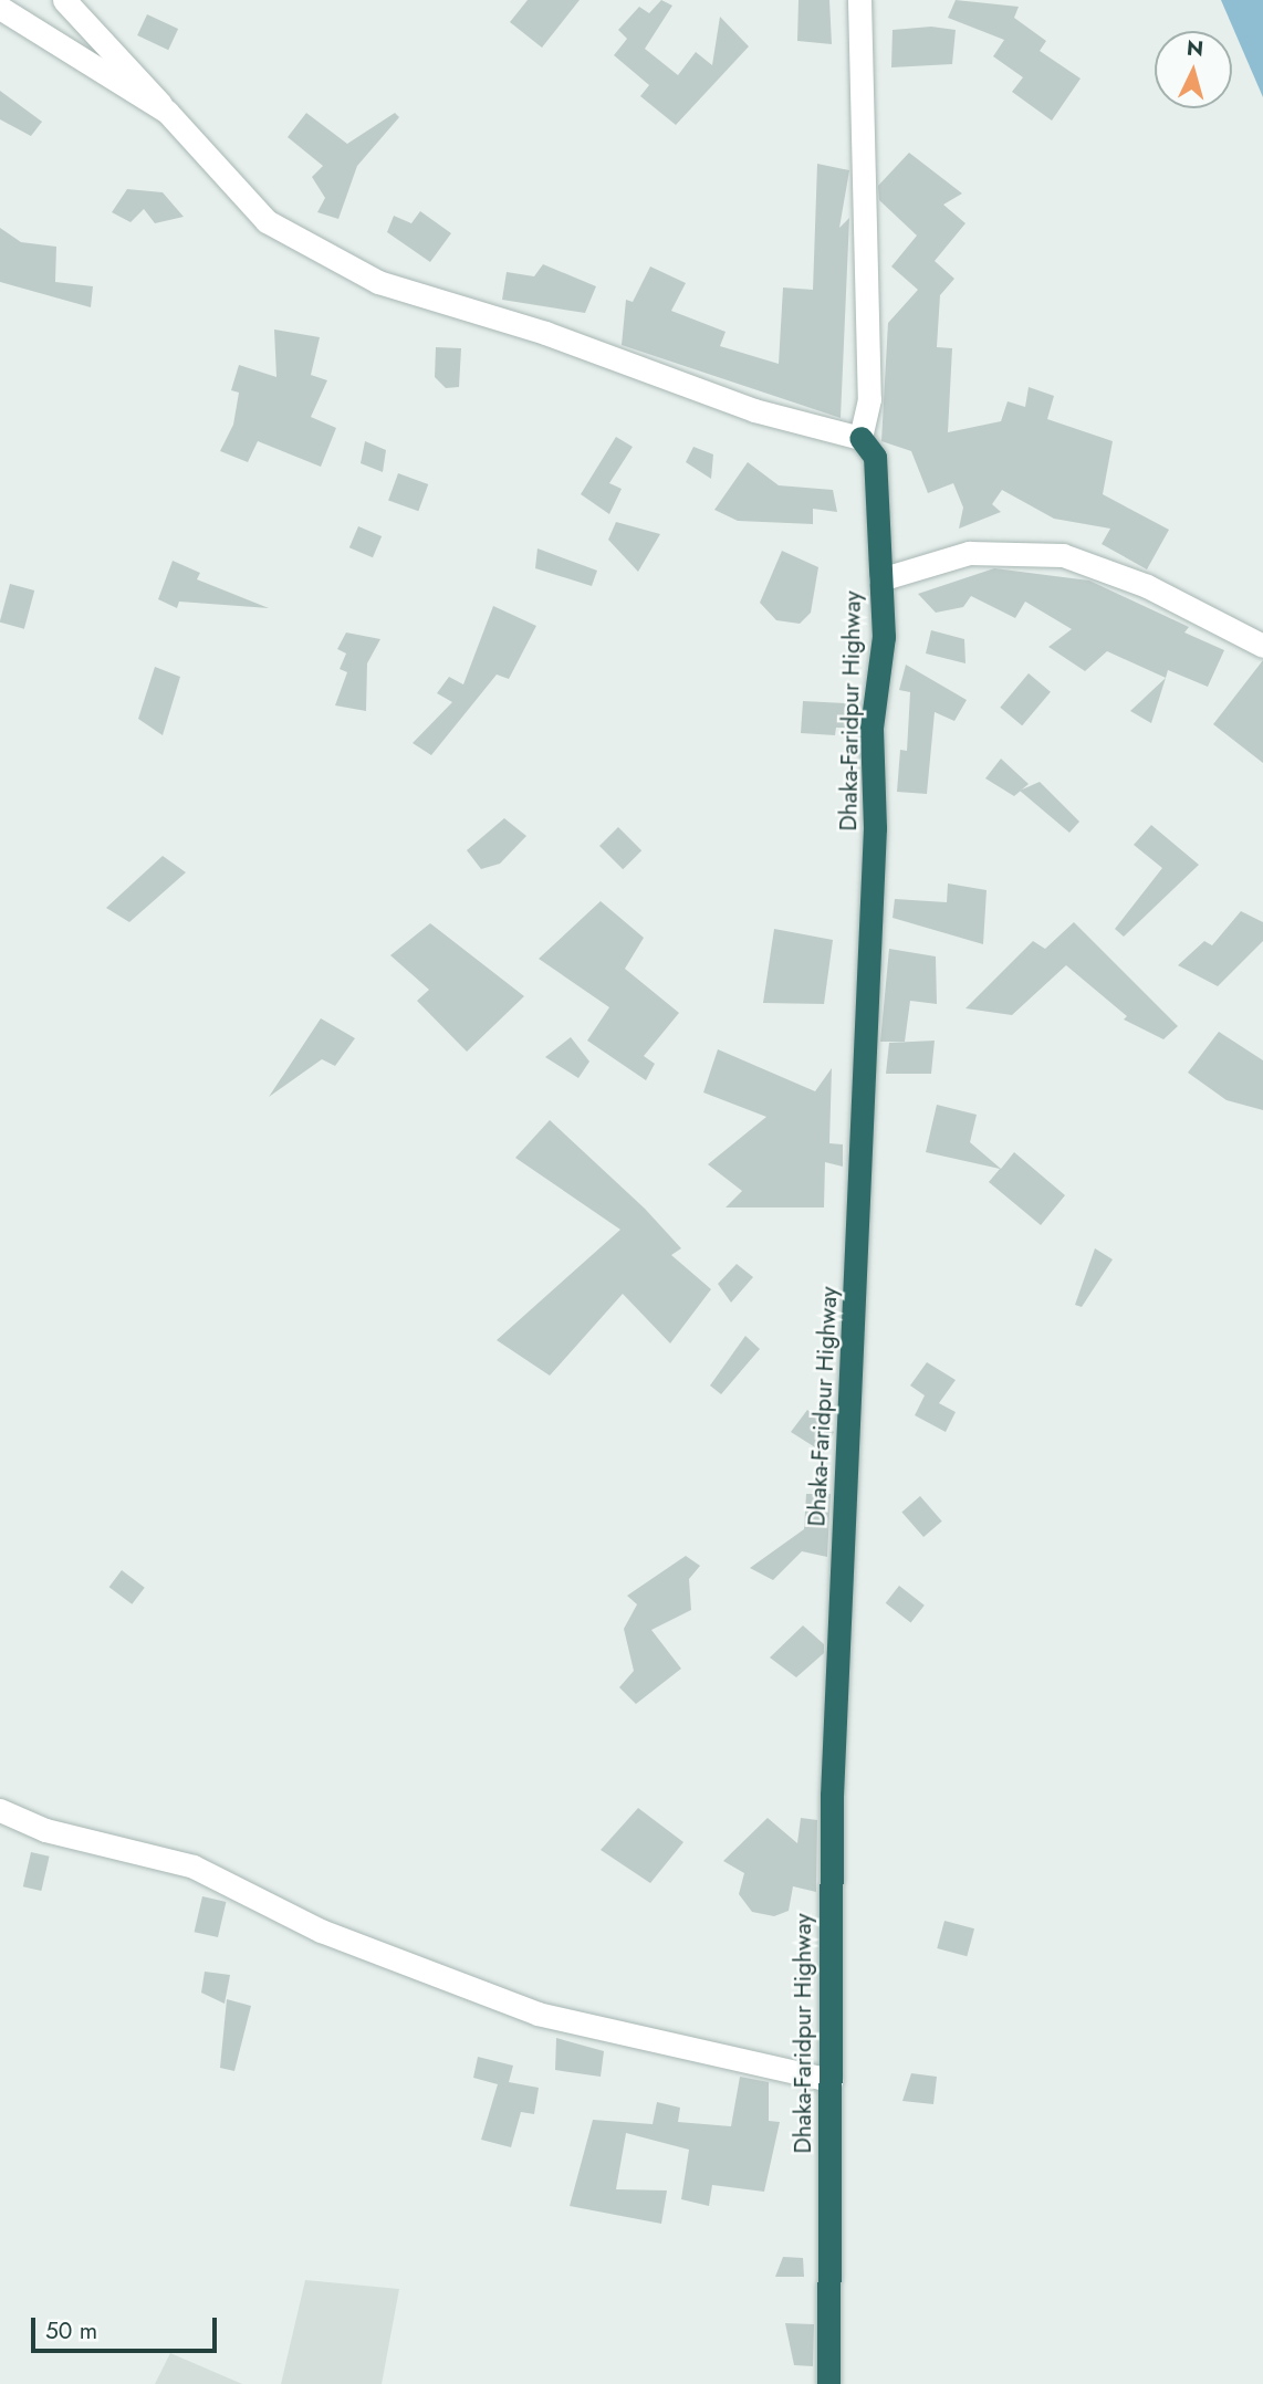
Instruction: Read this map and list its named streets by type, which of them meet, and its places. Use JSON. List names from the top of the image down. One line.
{"streets":{"highway":["Dhaka-Faridpur Highway"]},"scale_bar":"50 m","north":"top"}
